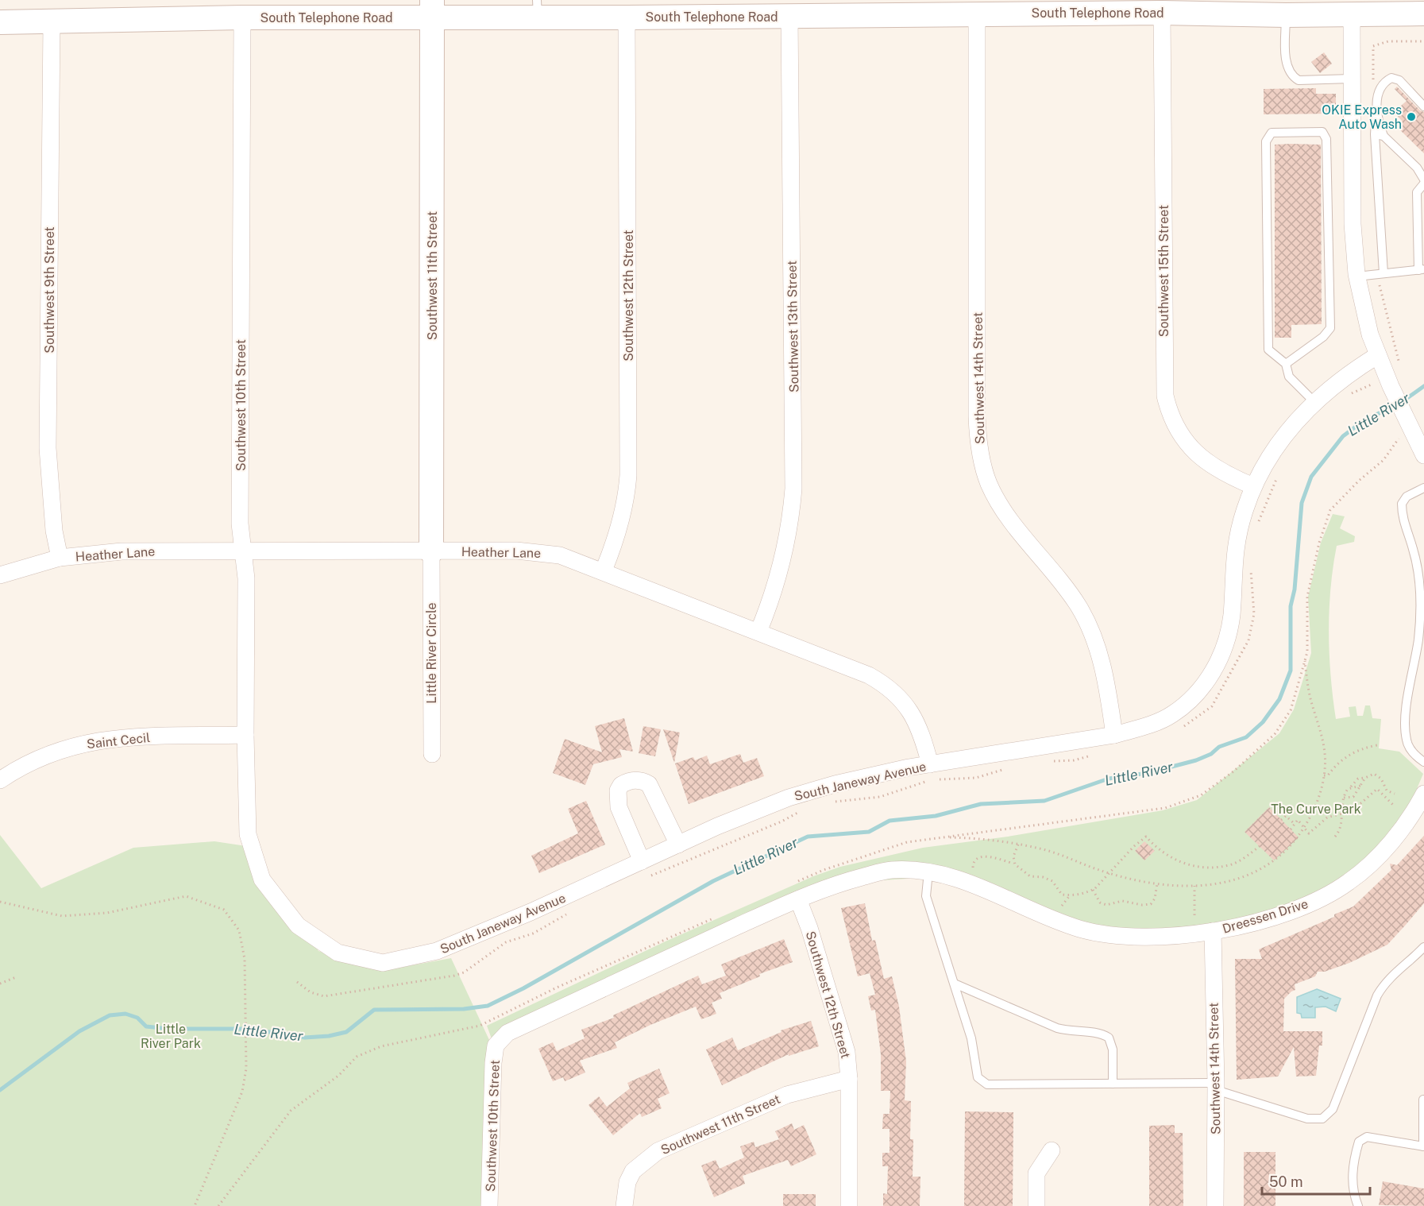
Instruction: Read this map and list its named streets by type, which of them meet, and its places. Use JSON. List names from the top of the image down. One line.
{"streets":{"main road":["South Telephone Road","Southwest 11th Street"],"street":["Southwest 15th Street","Southwest 9th Street","Southwest 12th Street","Southwest 13th Street","Southwest 14th Street","Southwest 10th Street","Heather Lane","Little River Circle","Saint Cecil","South Janeway Avenue","Dreessen Drive"]},"crossings":[["South Telephone Road","Southwest 15th Street"],["South Telephone Road","Southwest 11th Street"],["South Telephone Road","Southwest 9th Street"],["South Telephone Road","Southwest 12th Street"],["South Telephone Road","Southwest 13th Street"],["South Telephone Road","Southwest 14th Street"],["South Telephone Road","Southwest 10th Street"],["Southwest 15th Street","South Janeway Avenue"],["Southwest 11th Street","Southwest 12th Street"],["Southwest 11th Street","Heather Lane"],["Southwest 11th Street","Little River Circle"],["Southwest 9th Street","Heather Lane"],["Southwest 12th Street","Southwest 10th Street"],["Southwest 12th Street","Heather Lane"],["Southwest 13th Street","Heather Lane"],["Southwest 14th Street","South Janeway Avenue"],["Southwest 14th Street","Dreessen Drive"],["Southwest 10th Street","Heather Lane"],["Southwest 10th Street","Saint Cecil"],["Southwest 10th Street","South Janeway Avenue"],["Heather Lane","Little River Circle"],["Heather Lane","South Janeway Avenue"]],"water":["Little River"],"parks":["The Curve Park","Little River Park"],"places":["OKIE Express Auto Wash"],"scale_bar":"50 m"}
